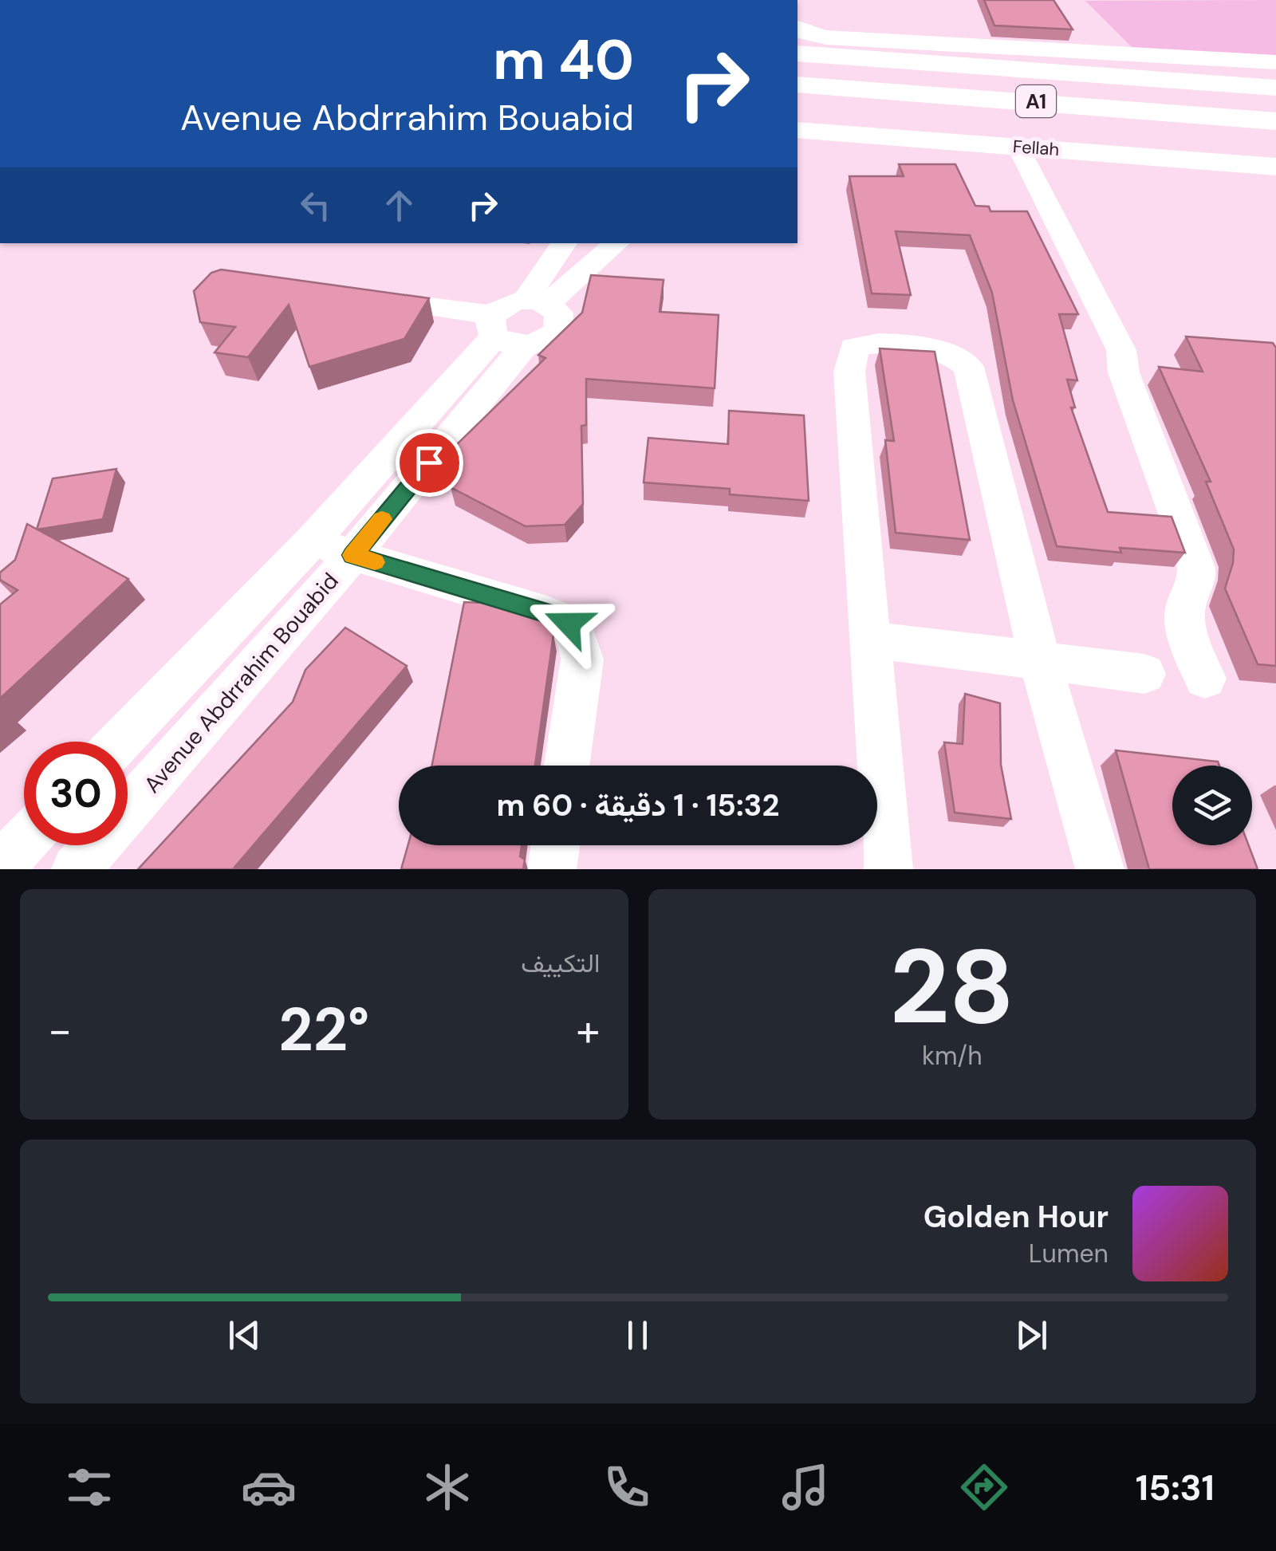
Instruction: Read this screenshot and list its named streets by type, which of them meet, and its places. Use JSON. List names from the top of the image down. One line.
{"streets":{"highway":["A1"],"street":["Fellah","Avenue Abdrrahim Bouabid"]},"page":{"turn":["40 m","Avenue Abdrrahim Bouabid"],"limit":"30","trip":"15:32 · 1 دقيقة · 60 m","tile":[["28","km/h"],"التكييف"],"heat":["−","22°","+"],"song":["Golden Hour","Lumen"],"tabs":"15:31"}}
